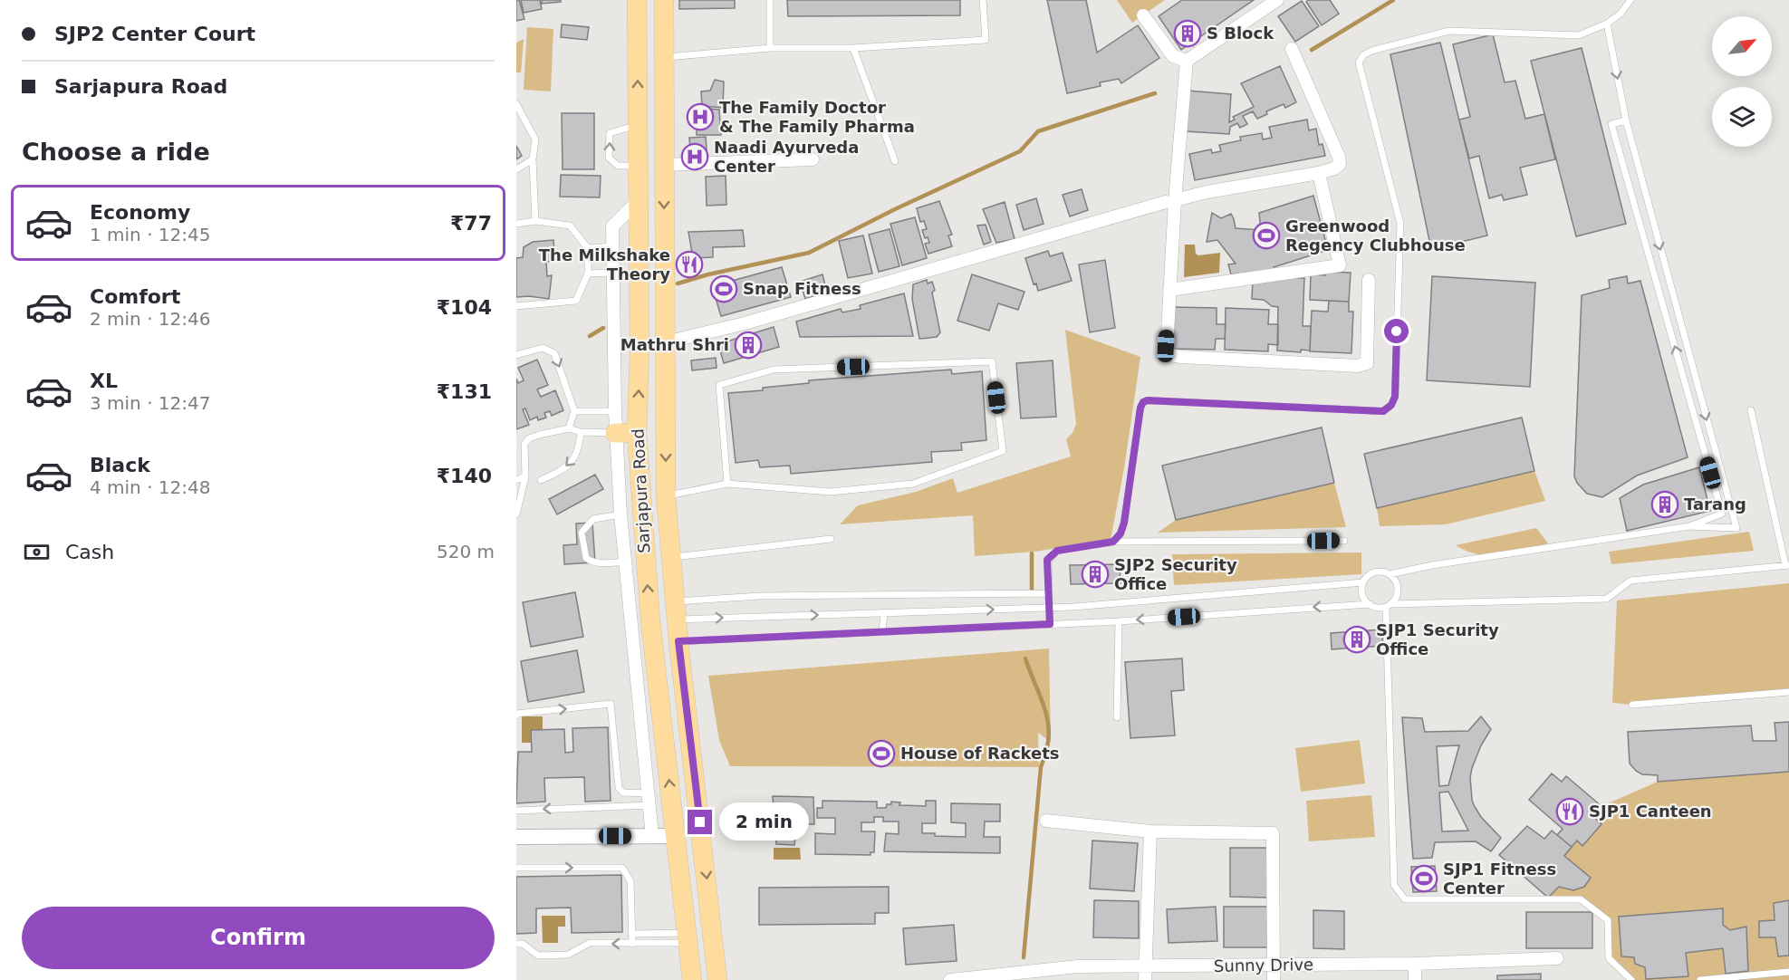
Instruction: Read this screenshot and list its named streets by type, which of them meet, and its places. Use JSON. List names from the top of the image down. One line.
{"streets":{"main road":["Sarjapura Road"],"street":["Sunny Drive"]},"places":{"building":["S Block","Mathru Shri","Tarang","SJP2 Security Office","SJP1 Security Office"],"hospital":["The Family Doctor & The Family Pharma","Naadi Ayurveda Center"],"sports":["Greenwood Regency Clubhouse","Snap Fitness","House of Rackets","SJP1 Fitness Center"],"restaurant":["The Milkshake Theory","SJP1 Canteen"]},"north":"top right","page":{"banner":["SJP2 Center Court","Sarjapura Road"],"heading":"Choose a ride","list":[{"name":"Economy","note":"1 min · 12:45","value":"₹77"},{"name":"Comfort","note":"2 min · 12:46","value":"₹104"},{"name":"XL","note":"3 min · 12:47","value":"₹131"},{"name":"Black","note":"4 min · 12:48","value":"₹140"}],"pay":["Cash","520 m"],"bubble":"2 min","buttons":"Confirm"}}
